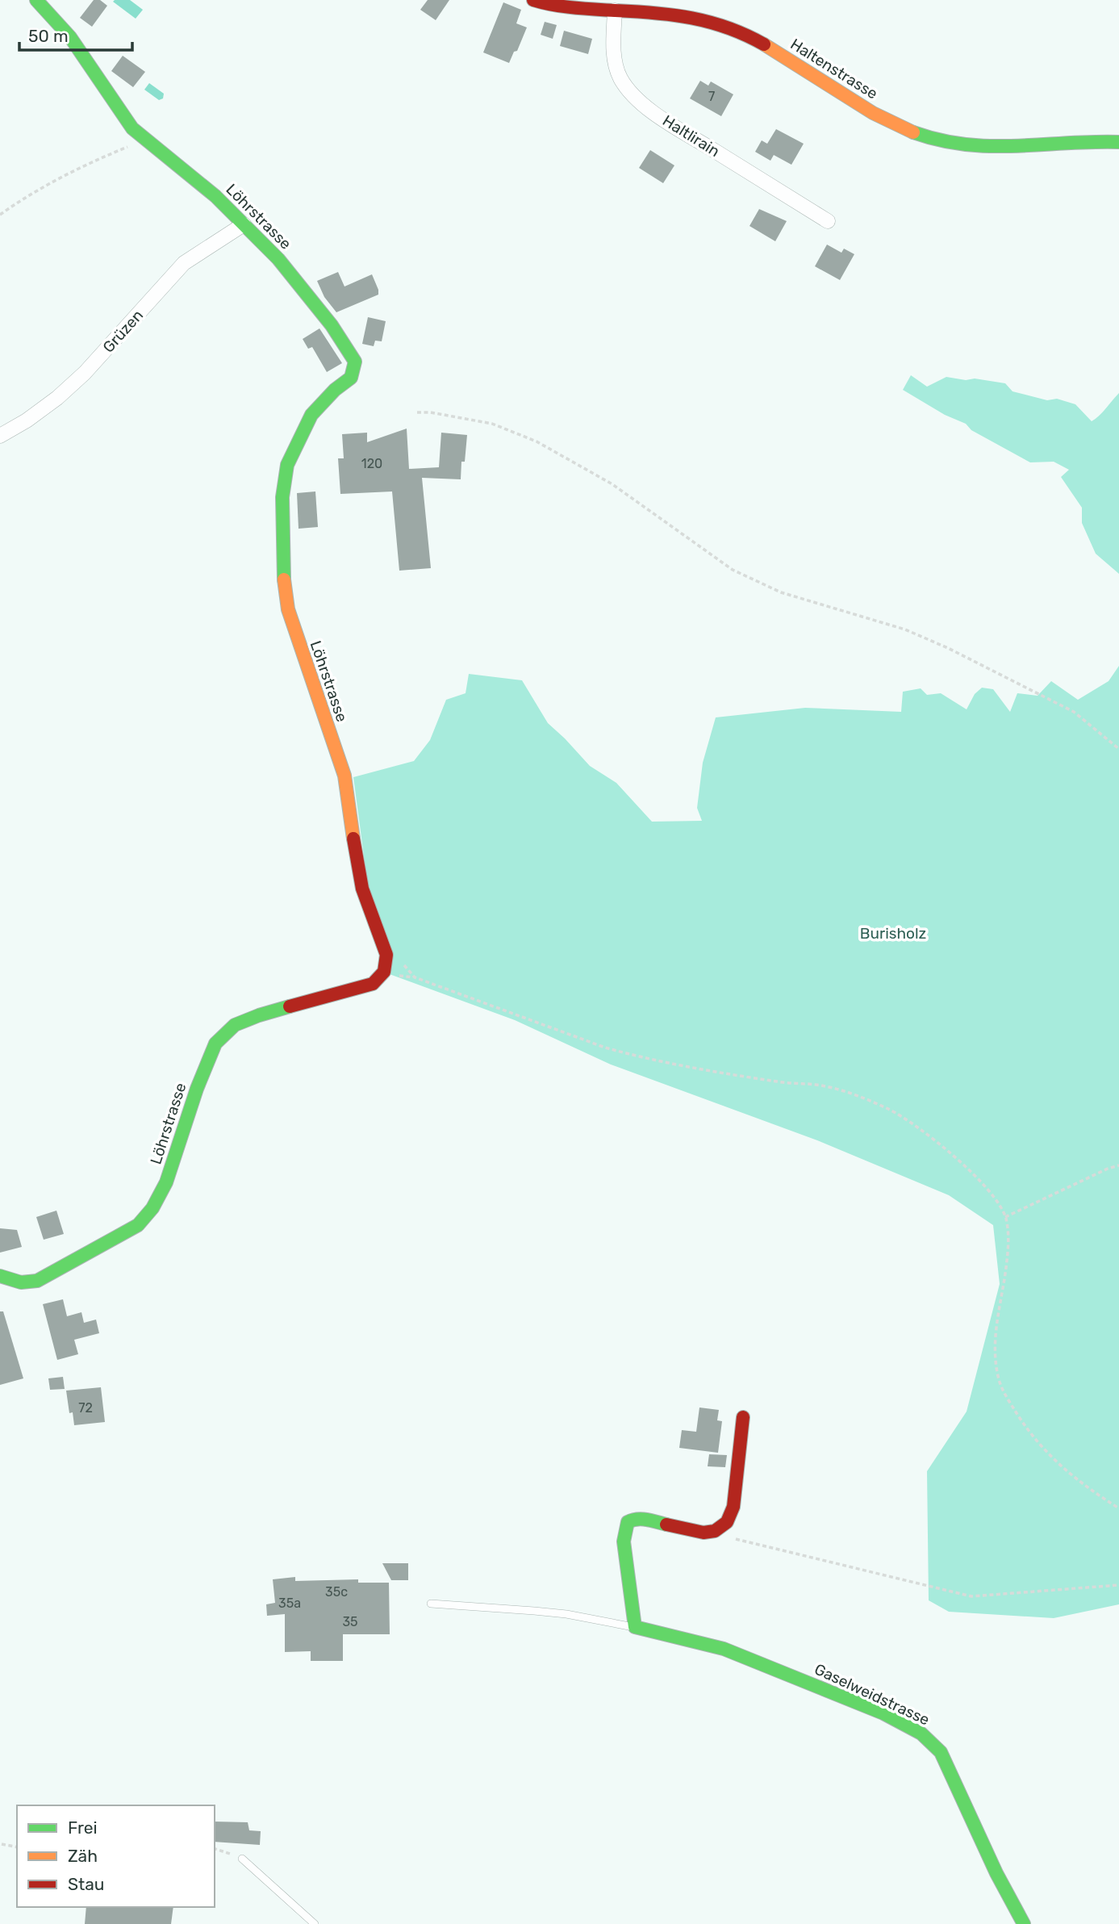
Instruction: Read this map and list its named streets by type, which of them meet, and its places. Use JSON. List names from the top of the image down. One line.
{"streets":{"street":["Haltenstrasse","Haltlirain","Löhrstrasse","Grüzen","Gaselweidstrasse"]},"crossings":[["Haltenstrasse","Haltlirain"],["Löhrstrasse","Grüzen"]],"parks":["Burisholz"],"house_numbers":["7","120","72","35c","35a","35"],"legend":["Frei","Zäh","Stau"],"scale_bar":"50 m"}
